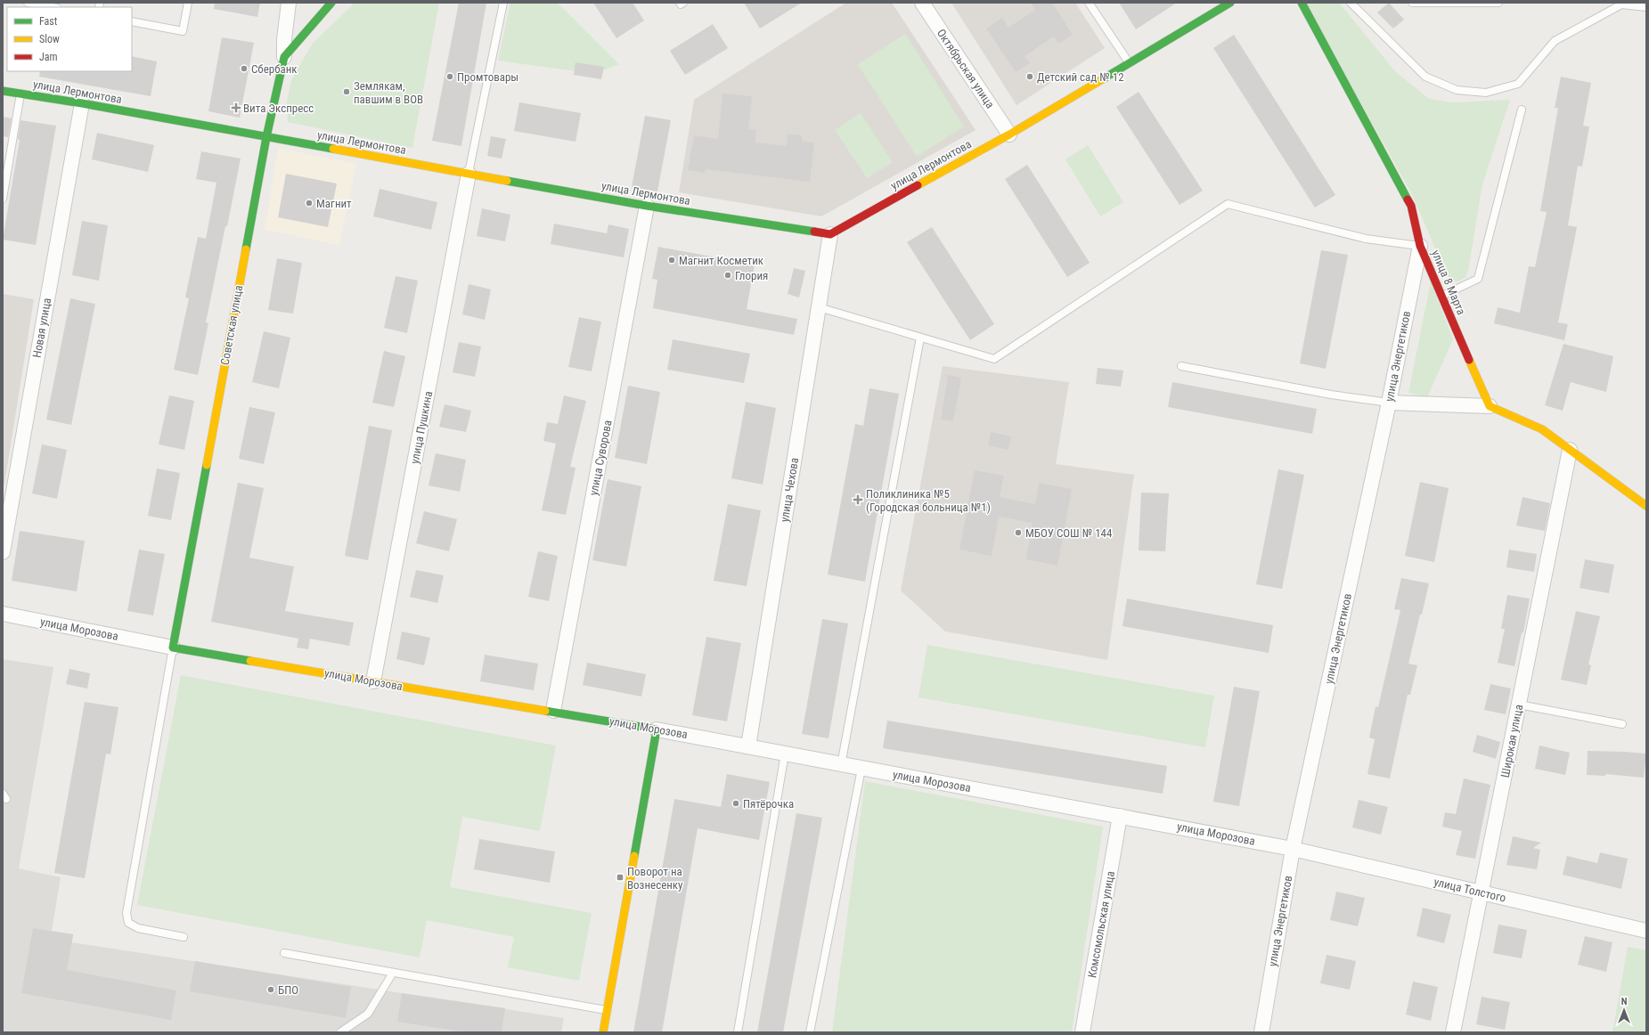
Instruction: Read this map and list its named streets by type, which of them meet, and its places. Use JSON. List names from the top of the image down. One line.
{"streets":{"street":["Октябрьская улица","улица Лермонтова","улица 8 Марта","Советская улица","Новая улица","улица Энергетиков","улица Пушкина","улица Суворова","улица Чехова","улица Морозова","Широкая улица","улица Толстого","Комсомольская улица"]},"crossings":[["Октябрьская улица","улица Лермонтова"],["улица Лермонтова","Советская улица"],["улица Лермонтова","Новая улица"],["улица Лермонтова","улица Пушкина"],["улица Лермонтова","улица Суворова"],["улица Лермонтова","улица Чехова"],["улица 8 Марта","улица Энергетиков"],["Советская улица","улица Морозова"],["улица Энергетиков","улица Морозова"],["улица Энергетиков","улица Толстого"],["улица Пушкина","улица Морозова"],["улица Суворова","улица Морозова"],["улица Чехова","улица Морозова"],["улица Морозова","улица Толстого"],["улица Морозова","Комсомольская улица"],["Широкая улица","улица Толстого"]],"places":{"other":["Сбербанк","Промтовары","Детский сад № 12","Землякам, павшим в ВОВ","Магнит","Магнит Косметик","Глория","МБОУ СОШ № 144","Пятёрочка","БПО"],"health":["Вита Экспресс","Поликлиника №5 (Городская больница №1)"],"transit":["Поворот на Вознесенку"]},"legend":["Fast","Slow","Jam"],"north":"top"}
